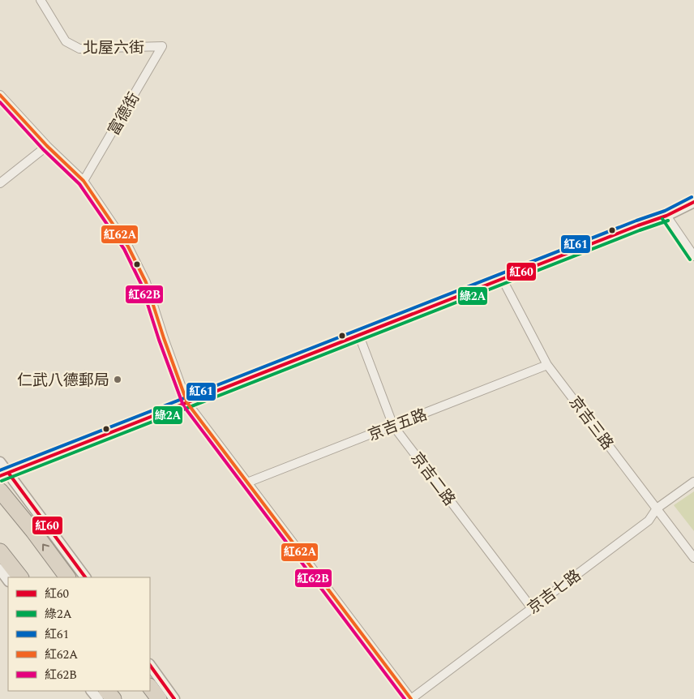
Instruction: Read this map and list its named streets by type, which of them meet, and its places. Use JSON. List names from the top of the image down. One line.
{"streets":{"street":["北屋六街","富德街","京吉三路","京吉五路","京吉二路","京吉七路"]},"crossings":[["北屋六街","富德街"],["京吉三路","京吉五路"],["京吉三路","京吉七路"],["京吉五路","京吉二路"],["京吉二路","京吉七路"]],"places":["仁武八德郵局"],"lines":["transit line 紅62A","transit line 紅62B","transit line 紅61","transit line 紅60","transit line 綠2A"],"legend":["紅60","綠2A","紅61","紅62A","紅62B"]}
